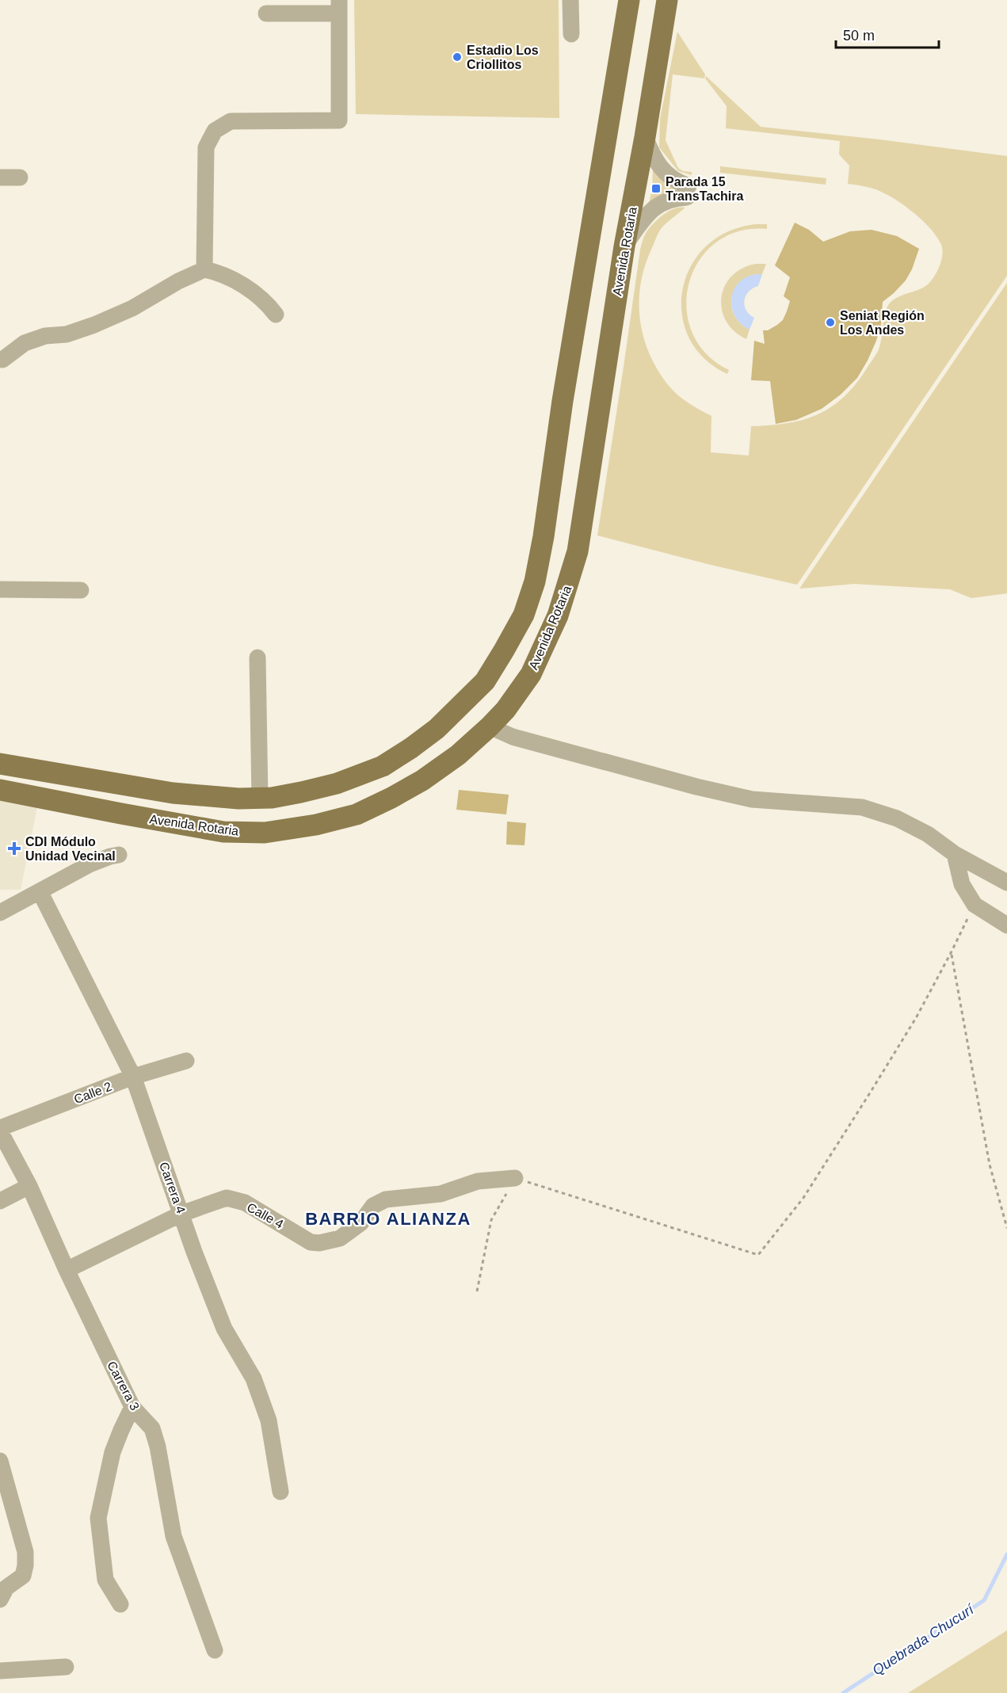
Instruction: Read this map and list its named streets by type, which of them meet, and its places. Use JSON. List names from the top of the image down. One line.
{"streets":{"main road":["Avenida Rotaria"],"street":["Calle 2","Carrera 4","Calle 4","Carrera 3"]},"crossings":[["Calle 2","Carrera 4"],["Calle 2","Carrera 3"],["Carrera 4","Calle 4"],["Calle 4","Carrera 3"]],"districts":["BARRIO ALIANZA"],"water":["Quebrada Chucurí"],"places":{"other":["Estadio Los Criollitos","Seniat Región Los Andes"],"transit":["Parada 15 TransTachira"],"health":["CDI Módulo Unidad Vecinal"]},"scale_bar":"50 m"}
